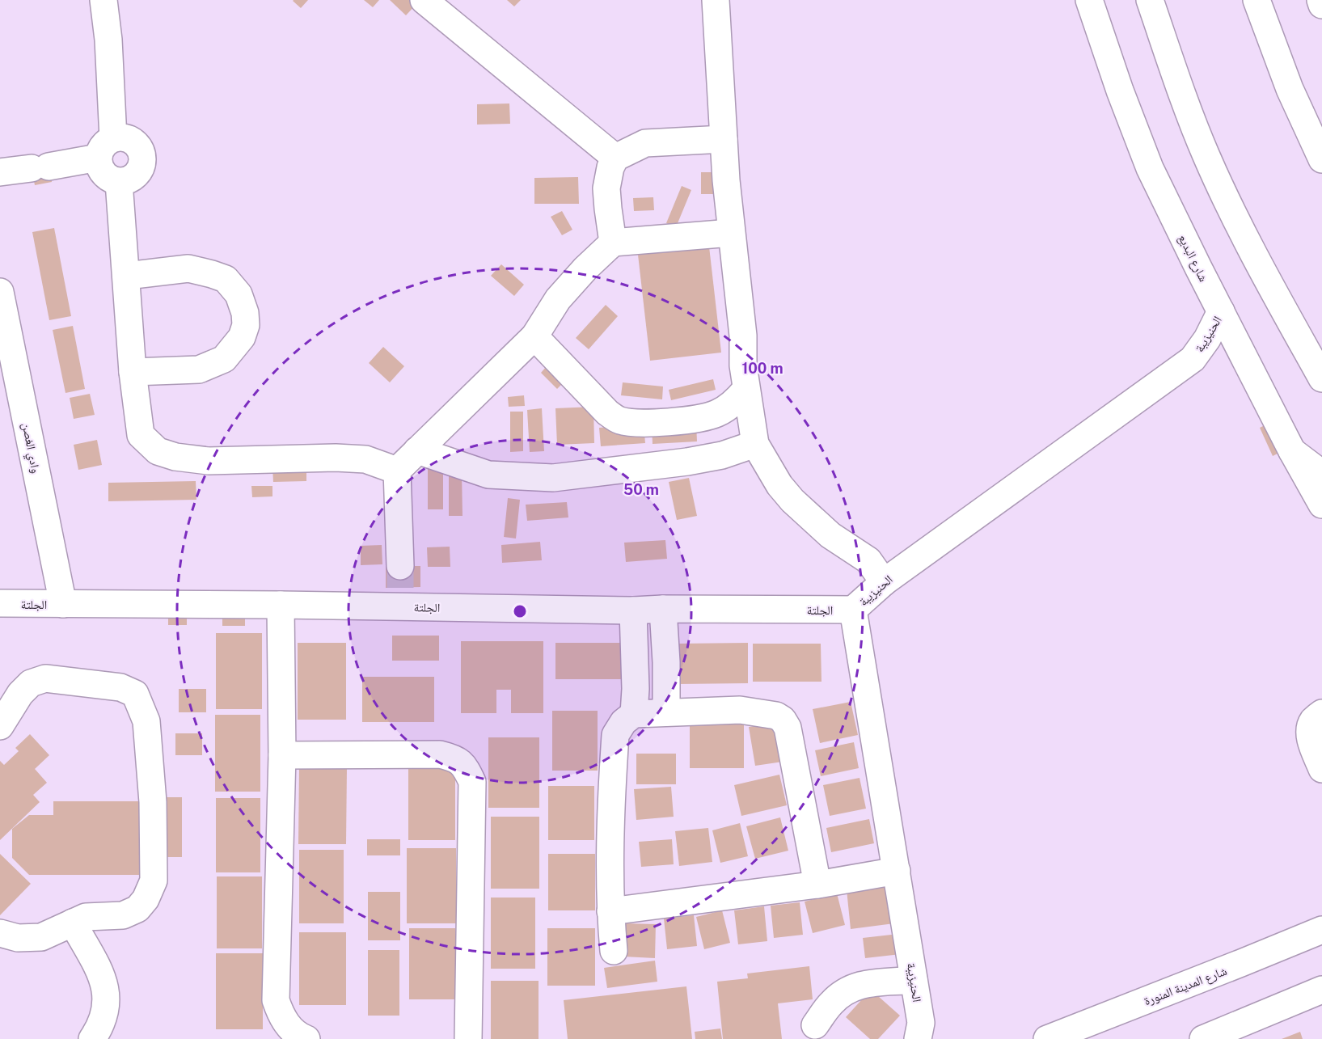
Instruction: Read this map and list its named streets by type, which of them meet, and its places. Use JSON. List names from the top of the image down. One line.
{"streets":{"main road":["شارع البديع","الحنيزيبة","وادي الغصن","الجلتة","شارع المدينة المنورة"]},"crossings":[["شارع البديع","الحنيزيبة"],["الحنيزيبة","الجلتة"],["وادي الغصن","الجلتة"]],"rings":["100 m","50 m"]}
